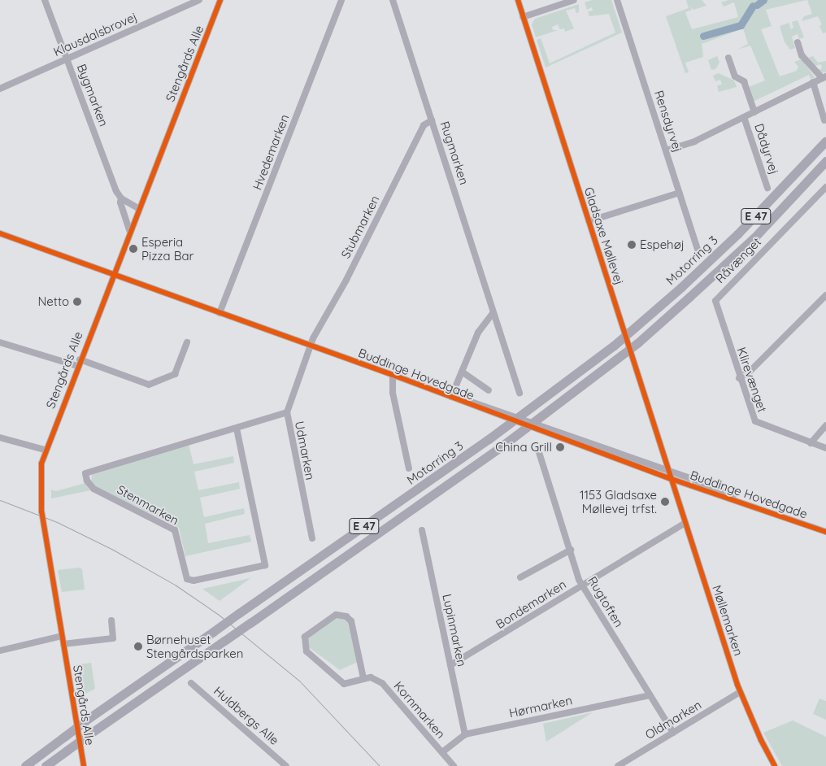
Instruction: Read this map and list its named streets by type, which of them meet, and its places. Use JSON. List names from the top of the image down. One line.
{"streets":{"highway":["E 47","Motorring 3"],"street":["Klausdalsbrovej","Stengårds Alle","Bygmarken","Rensdyrvej","Dådyrvej","Hvedemarken","Rugmarken","Stubmarken","Gladsaxe Møllevej","Råvænget","Buddinge Hovedgade","Klirevænget","Udmarken","Stenmarken","Rugtoften","Bondemarken","Møllemarken","Lupinmarken","Hørmarken","Kornmarken","Huldbergs Alle","Oldmarken"]},"crossings":[["Klausdalsbrovej","Bygmarken"],["Stengårds Alle","Bygmarken"],["Stengårds Alle","Buddinge Hovedgade"],["Hvedemarken","Buddinge Hovedgade"],["Rugmarken","Stubmarken"],["Stubmarken","Buddinge Hovedgade"],["Stubmarken","Udmarken"],["Gladsaxe Møllevej","Buddinge Hovedgade"],["Gladsaxe Møllevej","Møllemarken"],["Råvænget","Klirevænget"],["Buddinge Hovedgade","Udmarken"],["Buddinge Hovedgade","Møllemarken"],["Udmarken","Stenmarken"],["Rugtoften","Bondemarken"],["Rugtoften","Hørmarken"],["Rugtoften","Oldmarken"],["Bondemarken","Møllemarken"],["Bondemarken","Lupinmarken"],["Møllemarken","Oldmarken"],["Lupinmarken","Hørmarken"],["Hørmarken","Kornmarken"]],"places":["Espehøj","Esperia Pizza Bar","Netto","China Grill","1153 Gladsaxe Møllevej trfst.","Børnehuset Stengårdsparken"]}
